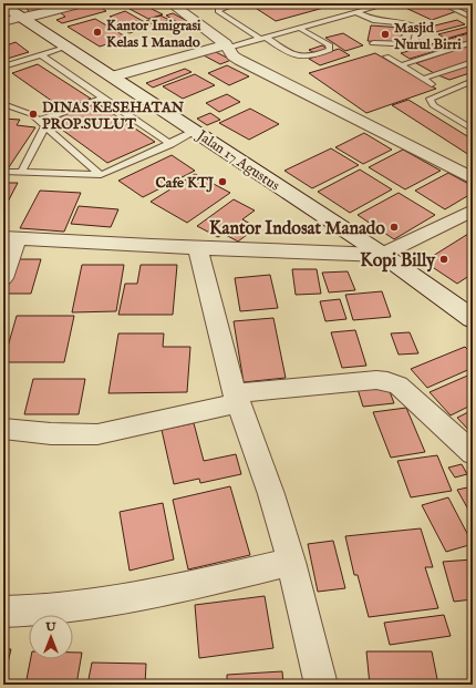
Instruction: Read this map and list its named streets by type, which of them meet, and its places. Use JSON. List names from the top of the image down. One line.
{"streets":{"street":["Jalan 17 Agustus"]},"places":["Kantor Imigrasi Kelas I Manado","Masjid Nurul Birri","DINAS KESEHATAN PROP.SULUT","Cafe KTJ","Kantor Indosat Manado","Kopi Billy"],"north":"top"}
